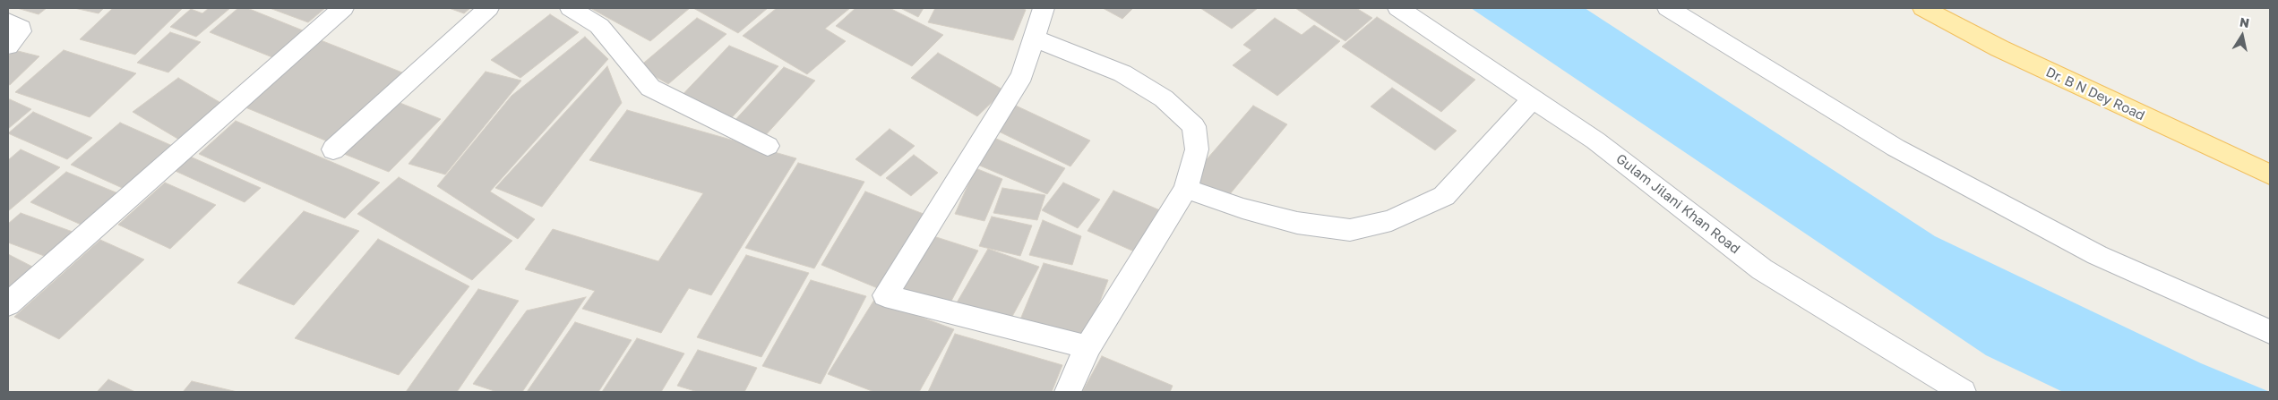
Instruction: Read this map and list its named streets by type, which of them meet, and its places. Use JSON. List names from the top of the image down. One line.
{"streets":{"main road":["Dr. B N Dey Road"],"street":["Gulam Jilani Khan Road"]},"north":"top"}
